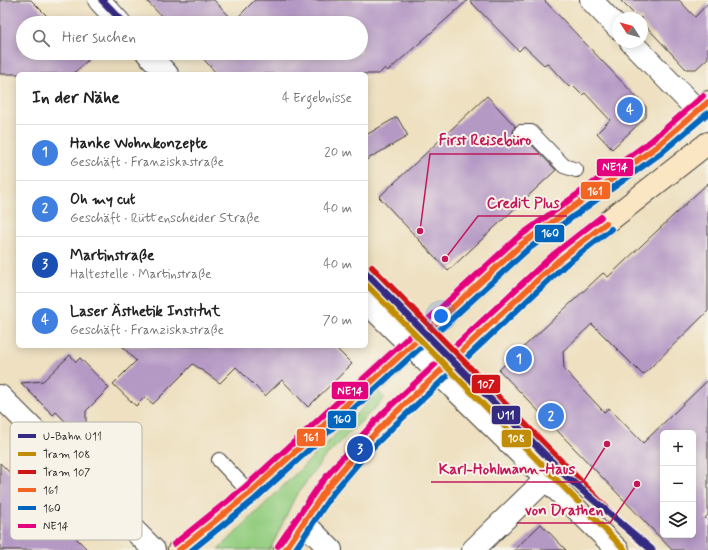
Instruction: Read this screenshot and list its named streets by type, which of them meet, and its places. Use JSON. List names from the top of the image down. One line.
{"places":["First Reisebüro","Credit Plus","Karl-Hohlmann-Haus","von Drathen"],"lines":["metro line U11","transit line NE14","transit line 161","transit line 160","tram line 107","tram line 108"],"legend":["U-Bahn U11","Tram 108","Tram 107","161","160","NE14"],"north":"top left","page":{"search":"Hier suchen","heading":["In der Nähe","4 Ergebnisse"],"pins":["4","1","2","3"],"list":[{"mark":"1","name":"Hanke Wohnkonzepte","note":"Geschäft · Franziskastraße","value":"20 m"},{"mark":"2","name":"Oh my cut","note":"Geschäft · Rüttenscheider Straße","value":"40 m"},{"mark":"3","name":"Martinstraße","note":"Haltestelle · Martinstraße","value":"40 m"},{"mark":"4","name":"Laser Ästhetik Institut","note":"Geschäft · Franziskastraße","value":"70 m"}],"map_buttons":["+","−"]}}
